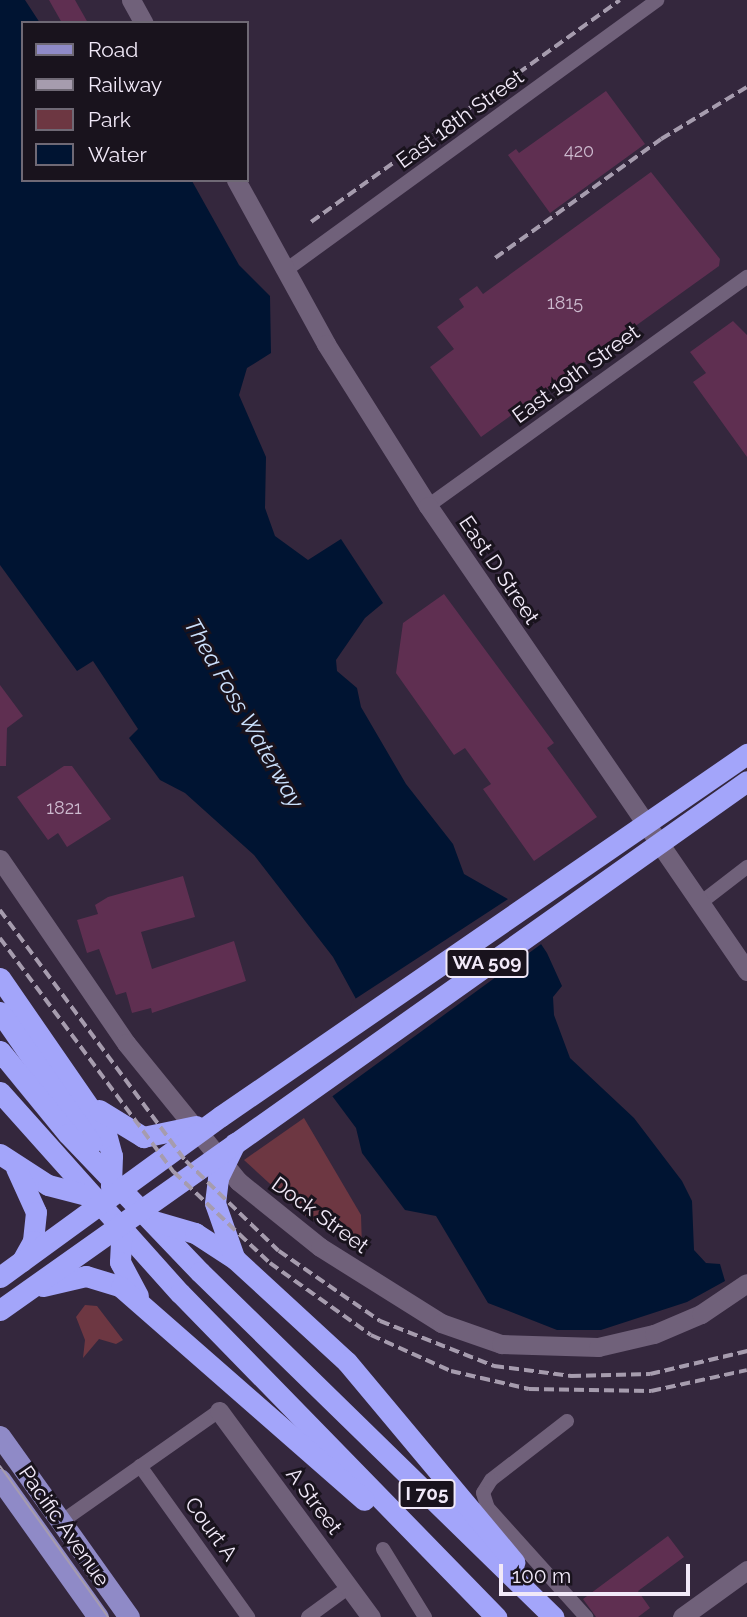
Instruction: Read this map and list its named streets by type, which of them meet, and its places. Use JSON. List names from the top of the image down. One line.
{"streets":{"highway":["WA 509","I 705"],"main road":["Pacific Avenue"],"street":["East 18th Street","East 19th Street","East D Street","Dock Street","A Street","Court A"]},"crossings":[["East 18th Street","East D Street"],["East 19th Street","East D Street"]],"water":["Thea Foss Waterway"],"house_numbers":["420","1815","1821"],"legend":["Road","Railway","Park","Water"],"scale_bar":"100 m"}
